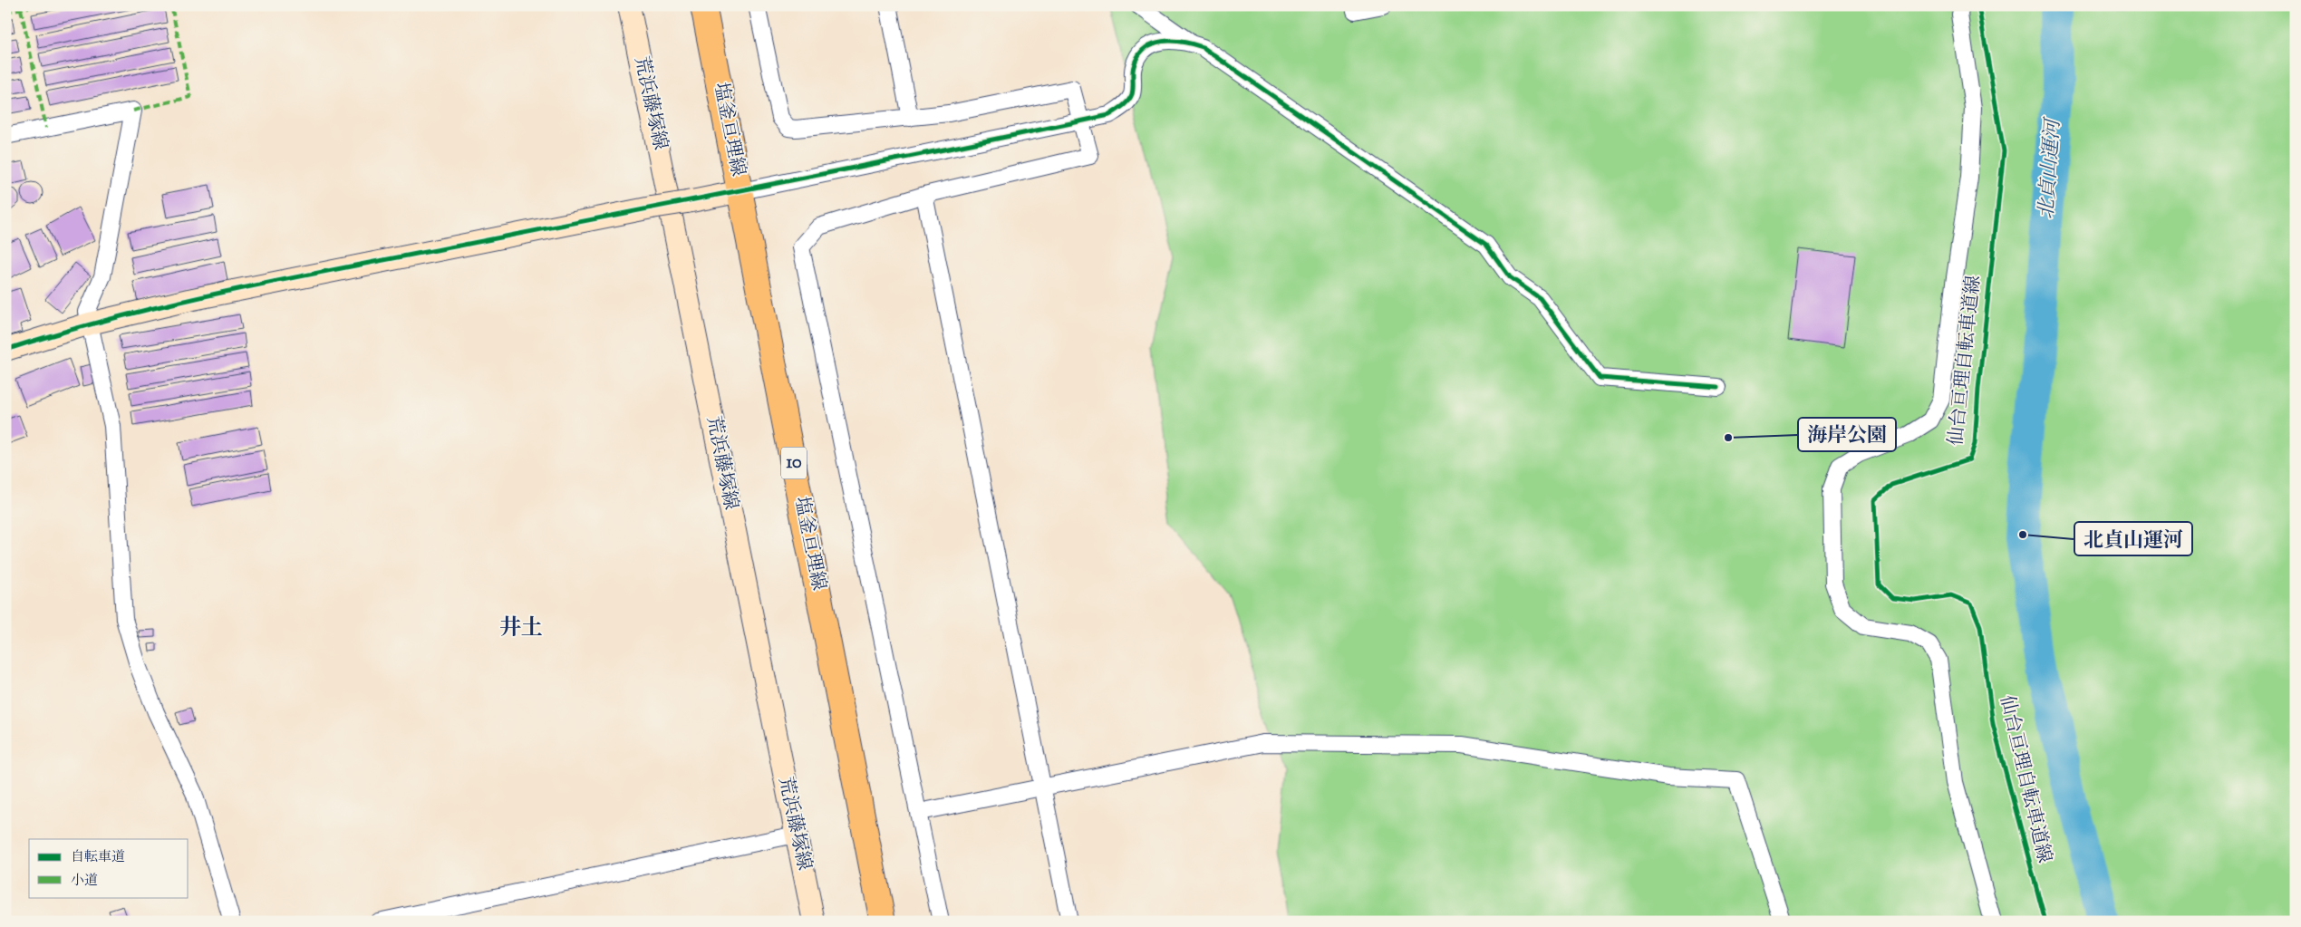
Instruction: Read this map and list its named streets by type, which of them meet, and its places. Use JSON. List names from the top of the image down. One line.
{"streets":{"main road":["塩釜亘理線","10"],"street":["荒浜藤塚線"],"cycle path":["仙台亘理自転車道線"]},"districts":["井土"],"water":["北貞山運河"],"places":["海岸公園","北貞山運河"],"legend":["自転車道","小道"]}
